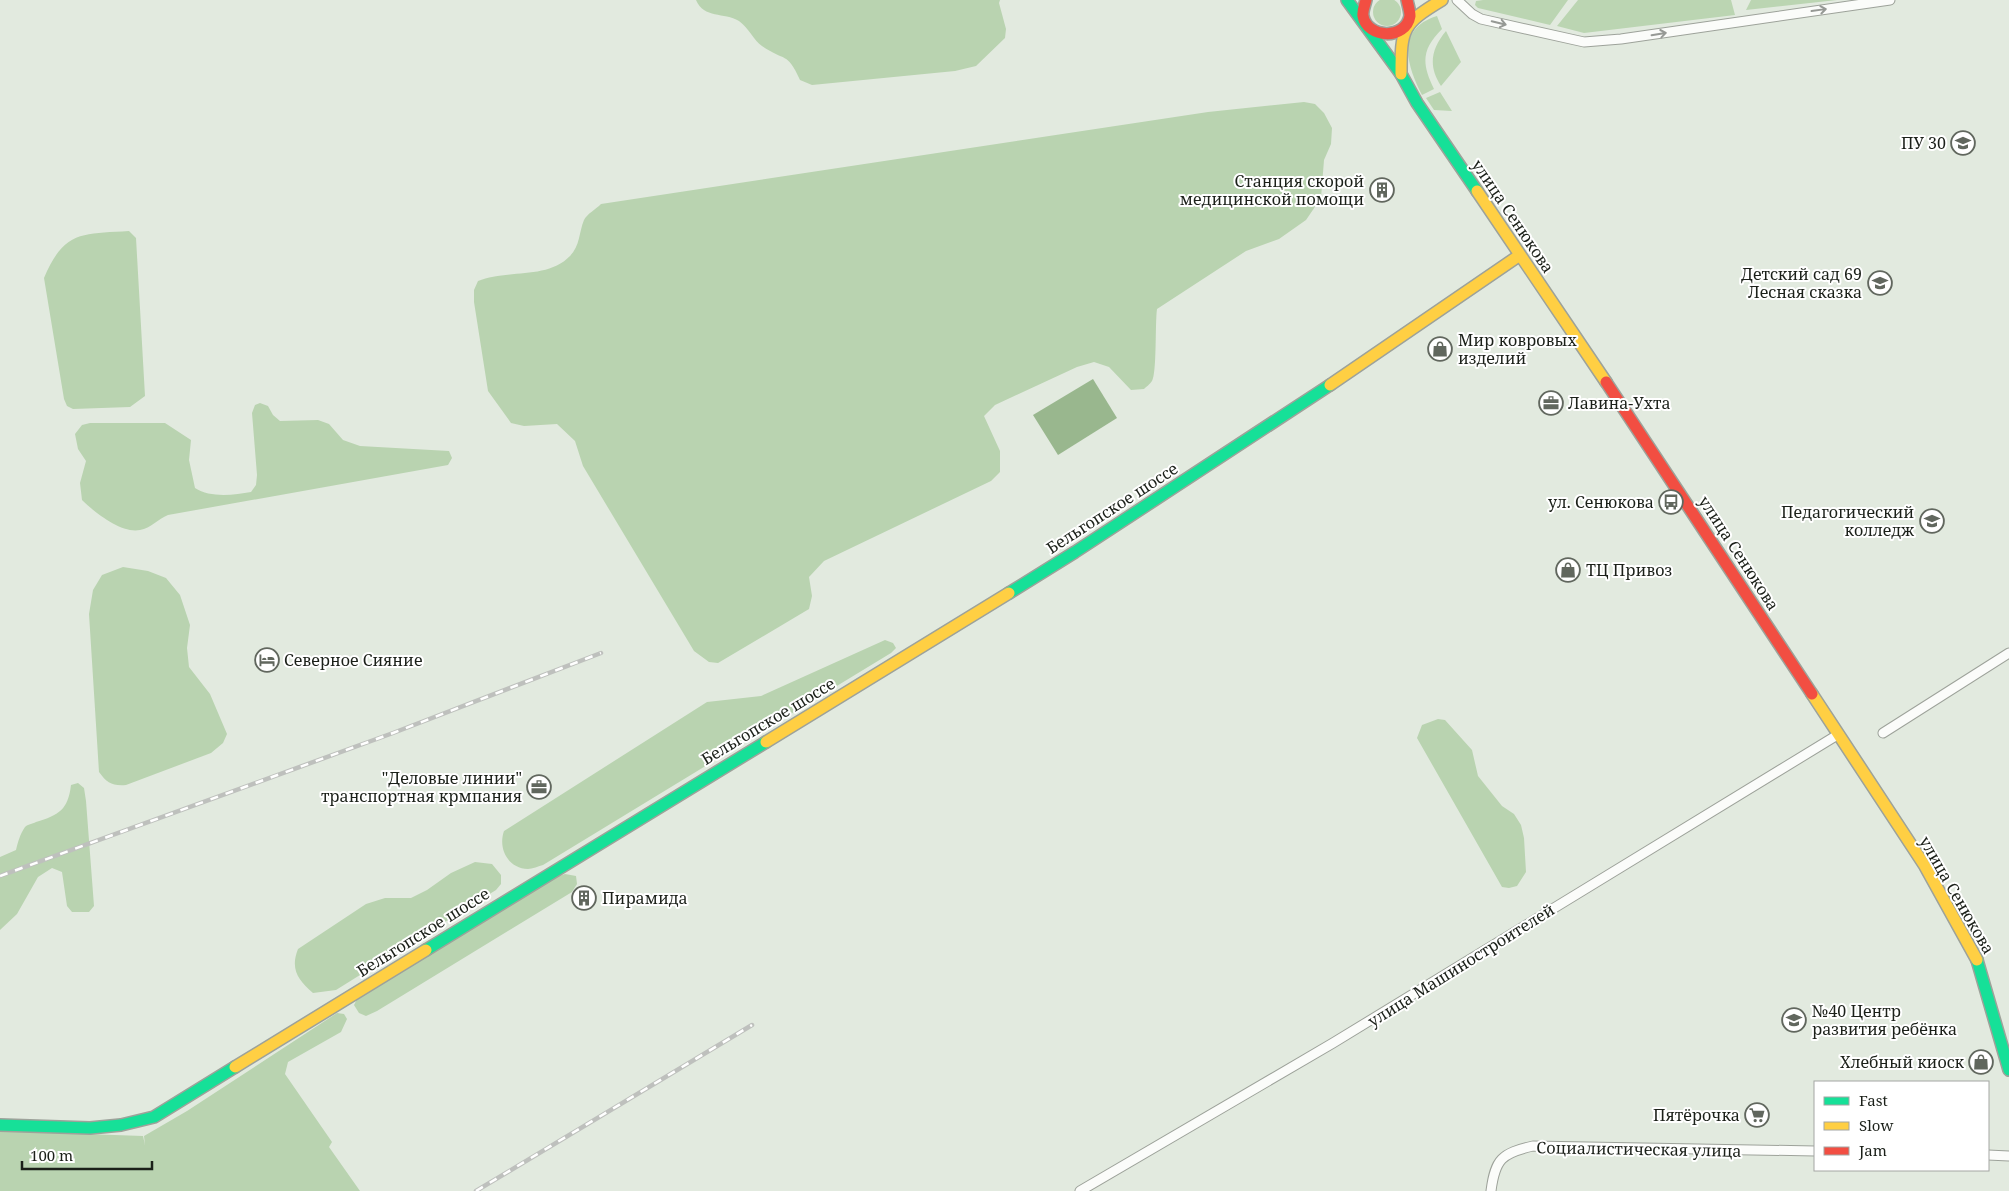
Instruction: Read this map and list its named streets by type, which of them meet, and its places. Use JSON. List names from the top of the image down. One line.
{"streets":{"street":["улица Сенюкова","Бельгопское шоссе","улица Машиностроителей","Социалистическая улица"]},"crossings":[["улица Сенюкова","Бельгопское шоссе"],["улица Сенюкова","улица Машиностроителей"]],"places":{"school or university":["ПУ 30","Детский сад 69 Лесная сказка","Педагогический колледж","№40 Центр развития ребёнка"],"building":["Станция скорой медицинской помощи","Пирамида"],"shop":["Мир ковровых изделий","ТЦ Привоз","Хлебный киоск"],"office":["Лавина-Ухта","\"Деловые линии\" транспортная крмпания"],"bus stop":["ул. Сенюкова"],"hotel":["Северное Сияние"],"supermarket":["Пятёрочка"]},"legend":["Fast","Slow","Jam"],"scale_bar":"100 m"}
